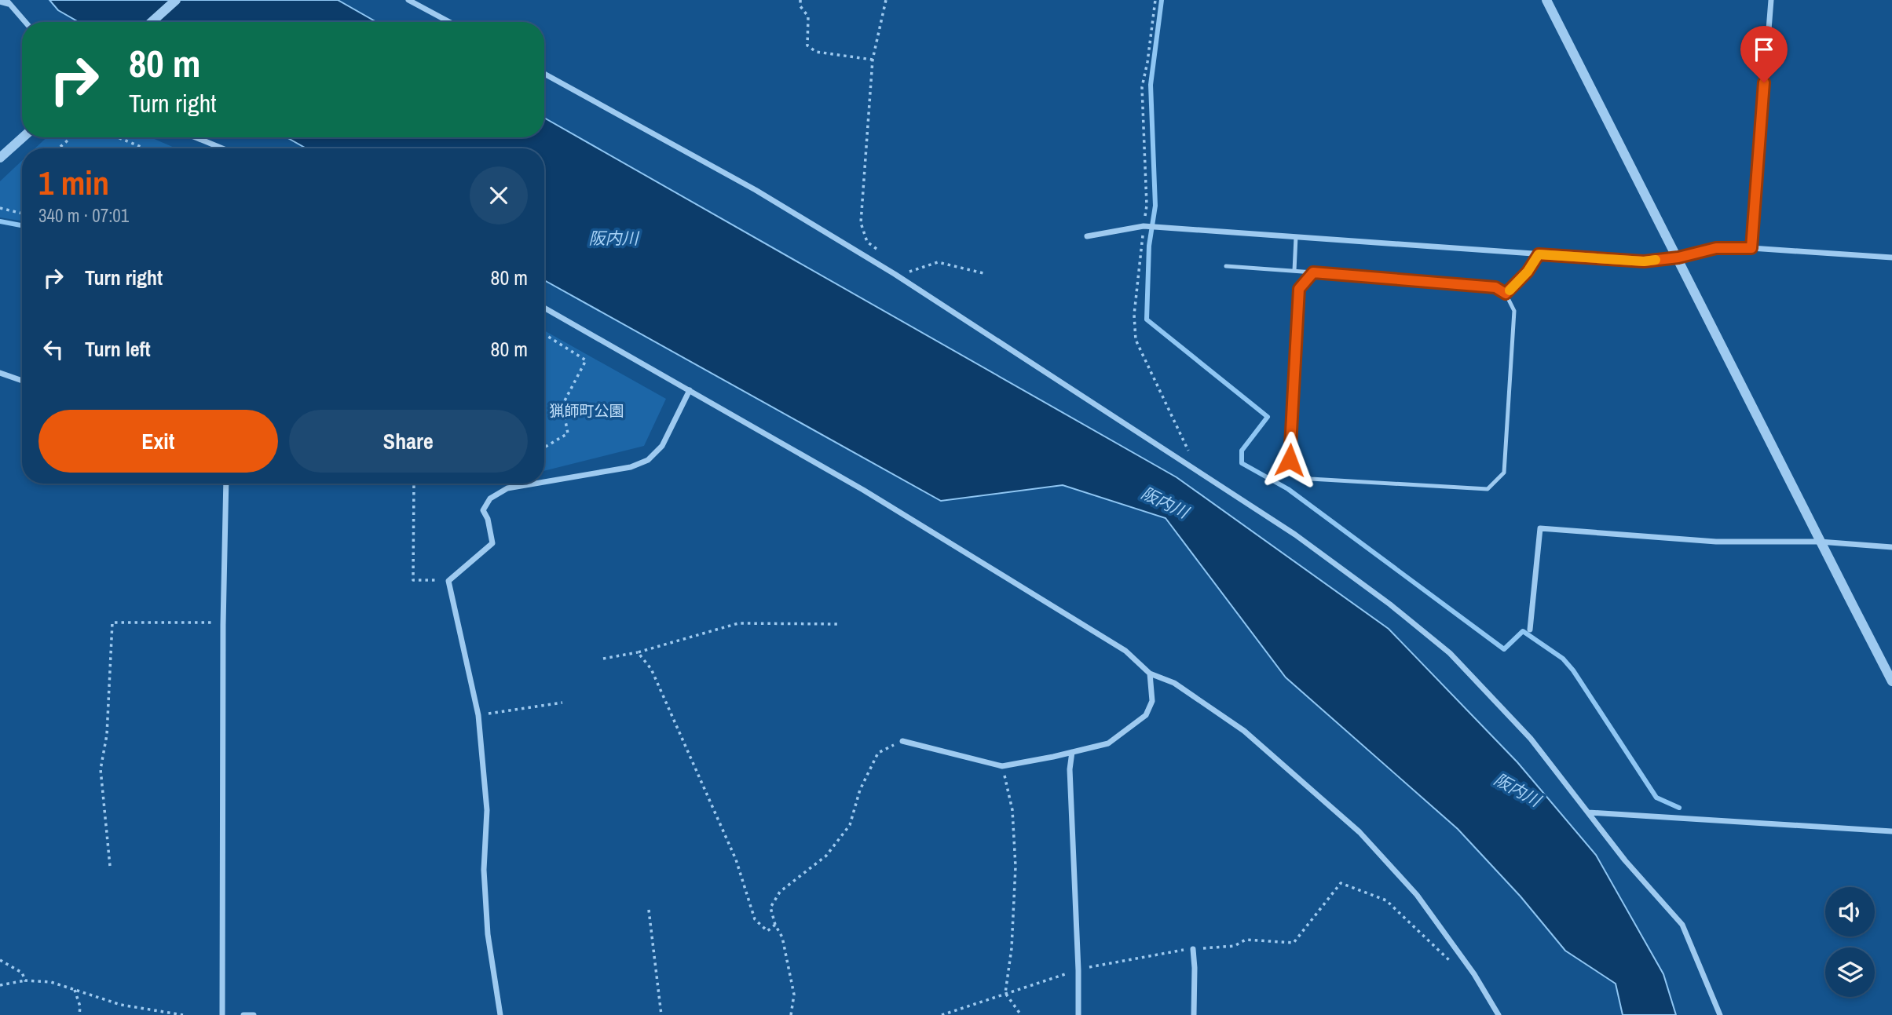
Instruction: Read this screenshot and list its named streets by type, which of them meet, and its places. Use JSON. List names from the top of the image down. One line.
{"water":["阪内川"],"parks":["猟師町公園"],"page":{"turn":["80 m","Turn right"],"heading":["1 min","340 m · 07:01"],"list":[{"name":"Turn right","value":"80 m"},{"name":"Turn left","value":"80 m"}],"buttons":["Exit","Share"]}}
